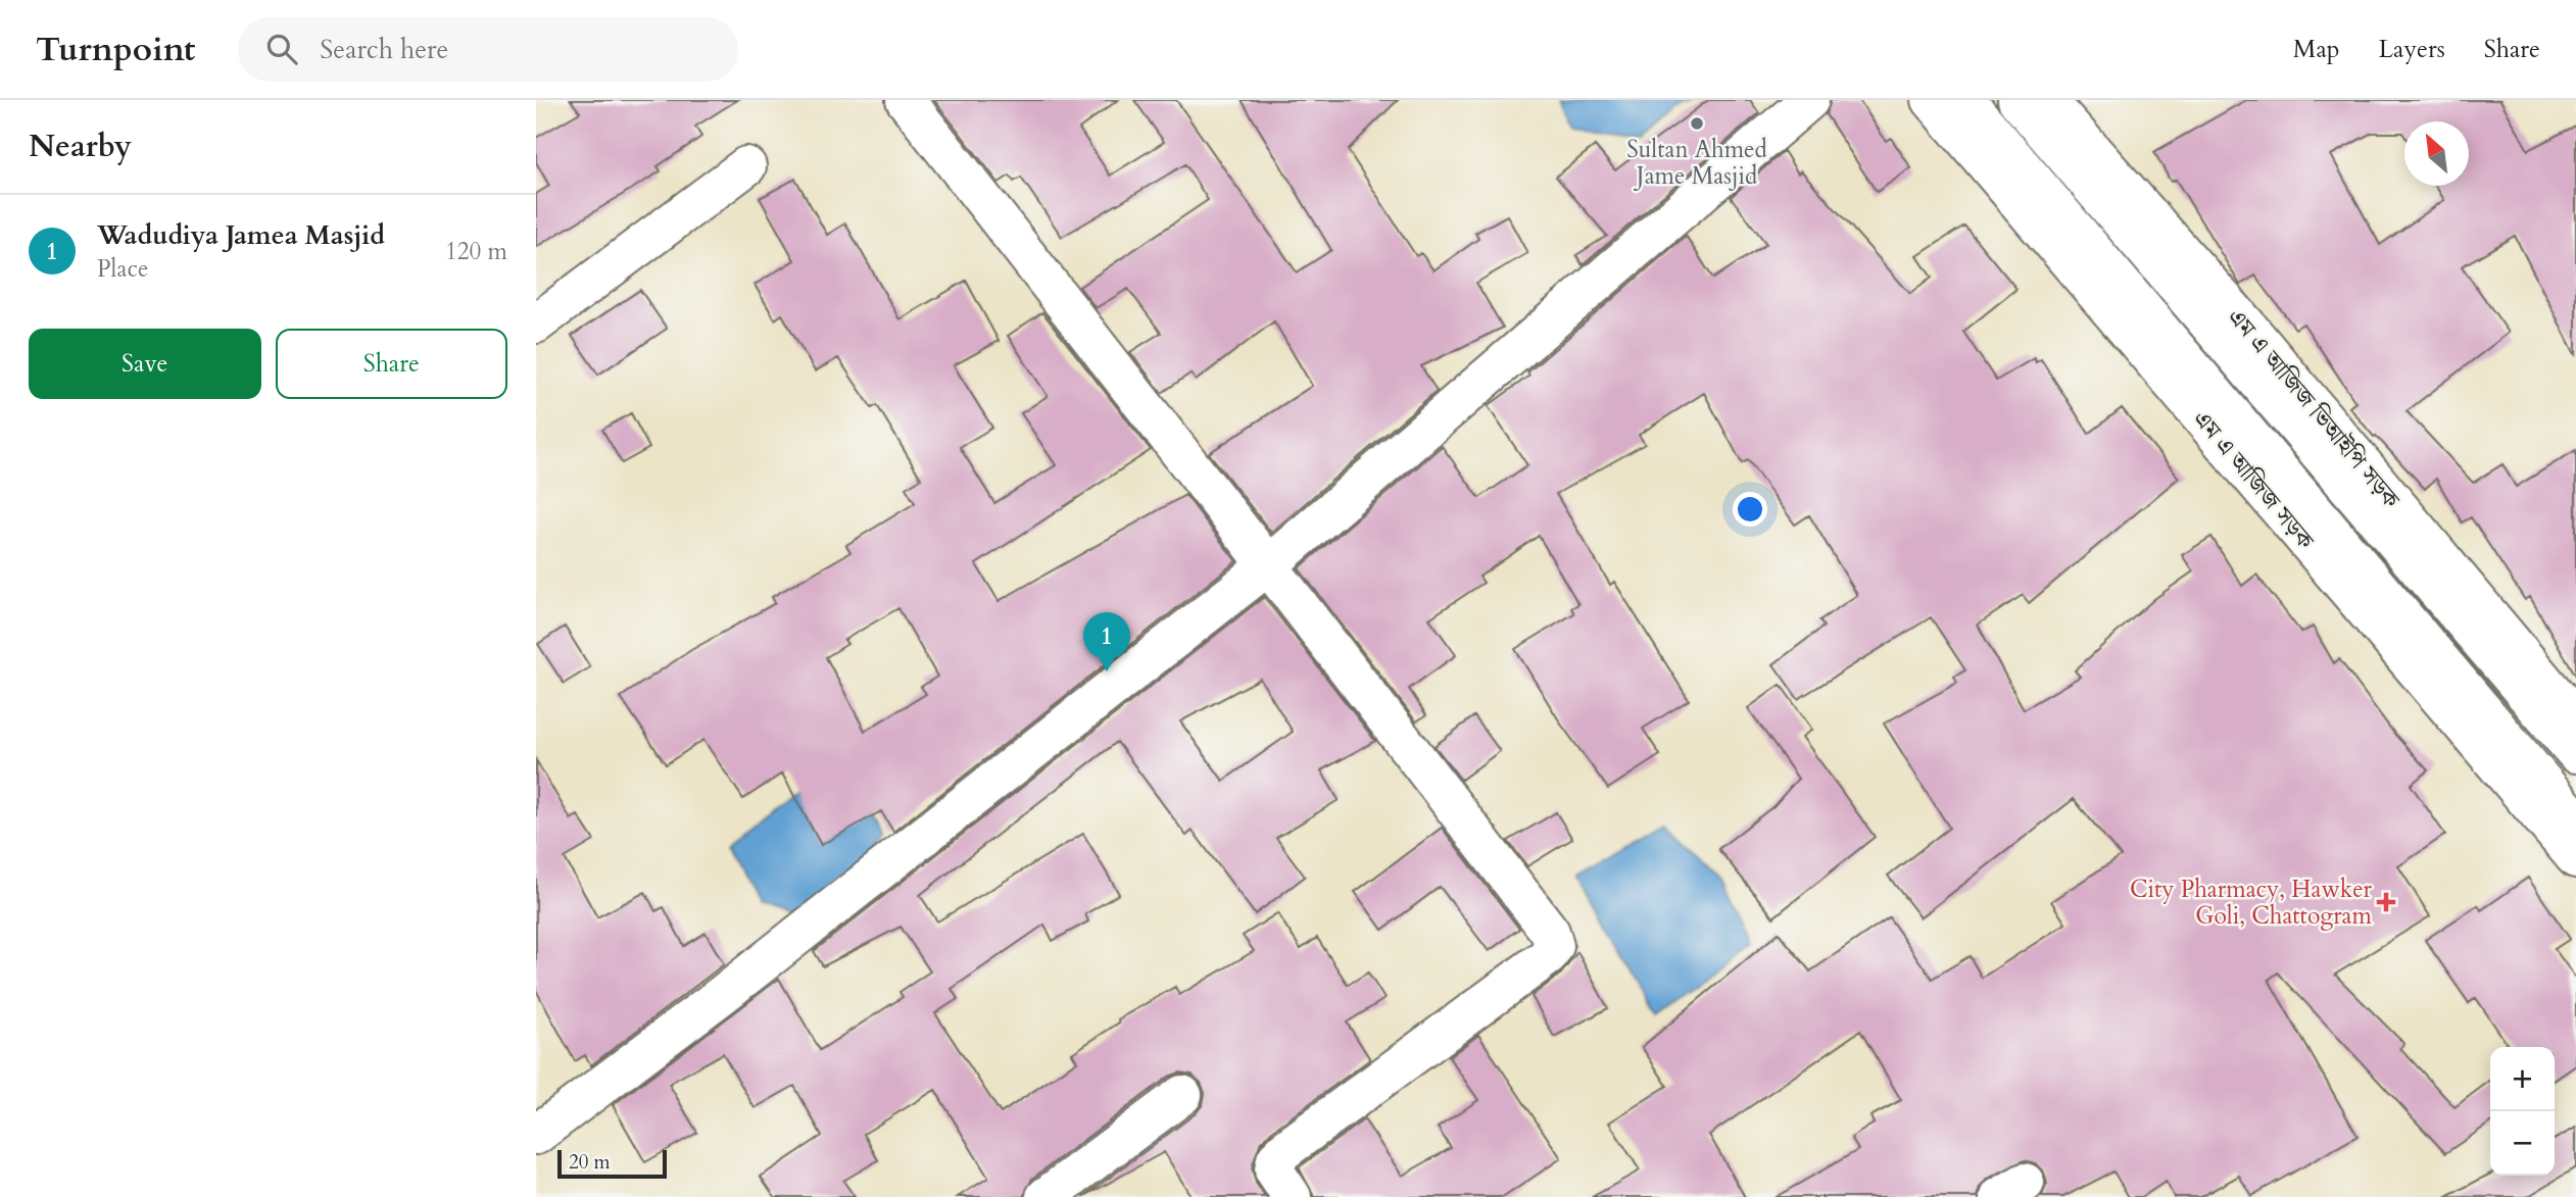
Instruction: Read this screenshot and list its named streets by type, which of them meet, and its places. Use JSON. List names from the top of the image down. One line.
{"streets":{"main road":["এম এ আজিজ ভিআইপি সড়ক","এম এ আজিজ সড়ক"]},"places":{"other":["Sultan Ahmed Jame Masjid"],"health":["City Pharmacy, Hawker Goli, Chattogram"]},"scale_bar":"20 m","north":"top left","page":{"header":"Turnpoint","search":"Search here","nav":["Map","Layers","Share"],"heading":"Nearby","list":[{"mark":"1","name":"Wadudiya Jamea Masjid","note":"Place","value":"120 m"}],"buttons":["Save","Share"],"pins":"1","map_buttons":["+","−"],"scale":"20 m"}}
